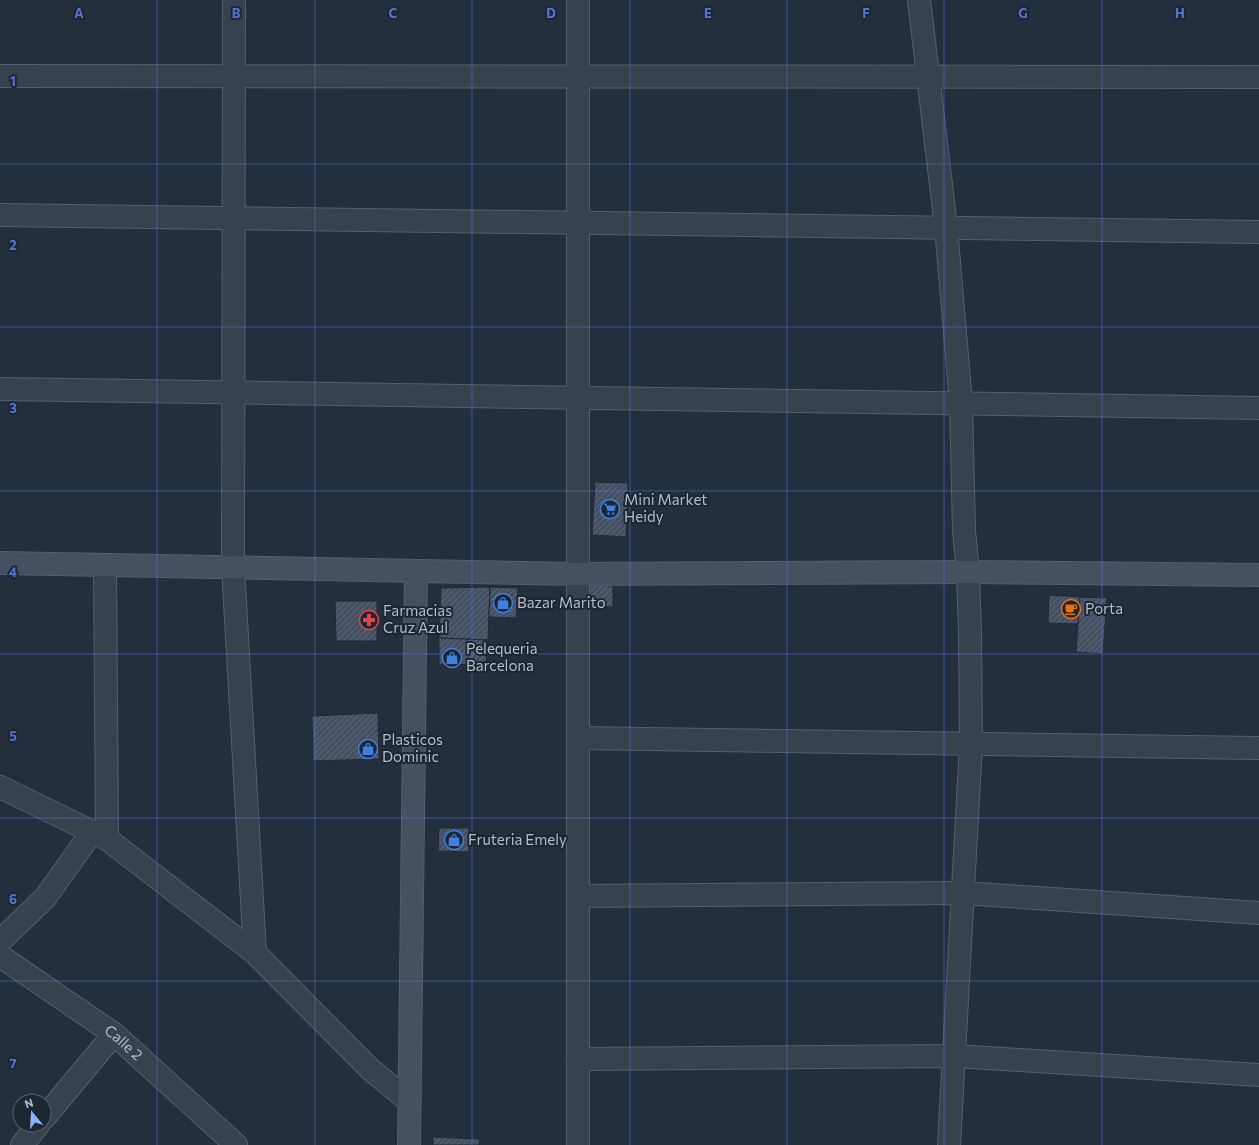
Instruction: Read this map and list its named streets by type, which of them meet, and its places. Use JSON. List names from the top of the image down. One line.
{"streets":{"street":["Calle 2"]},"places":{"supermarket":["Mini Market Heidy"],"shop":["Bazar Marito","Pelequeria Barcelona","Plasticos Dominic","Fruteria Emely"],"cafe":["Porta"],"pharmacy":["Farmacias Cruz Azul"]},"north":"top","grid":{"columns":["A","B","C","D","E","F","G","H"],"rows":["1","2","3","4","5","6","7"]}}
